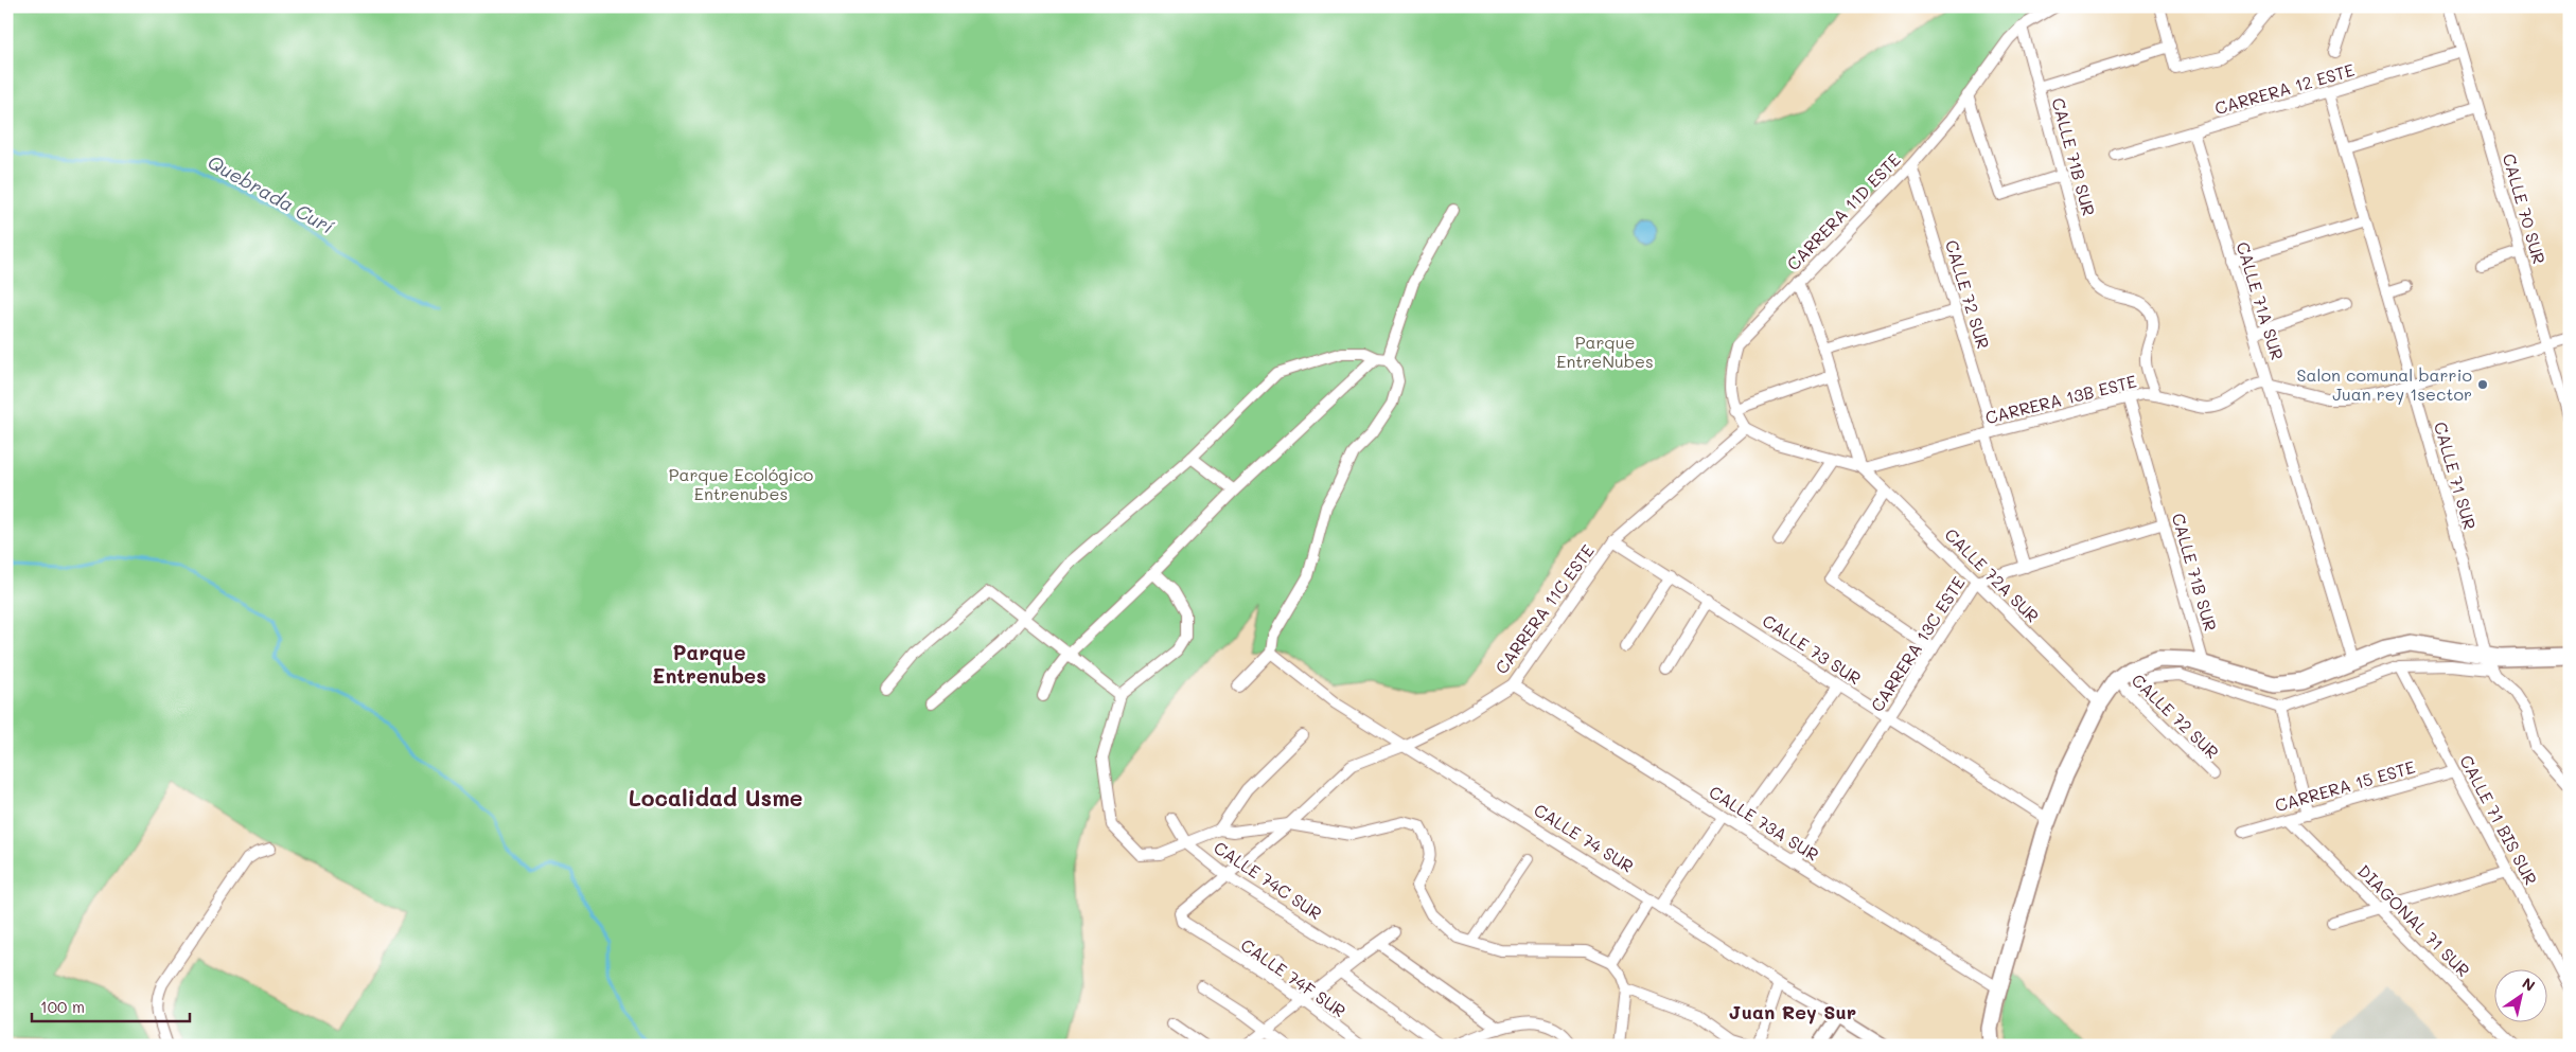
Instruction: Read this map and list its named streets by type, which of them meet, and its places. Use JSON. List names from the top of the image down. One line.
{"streets":{"street":["CARRERA 12 ESTE","CALLE 71B SUR","CALLE 70 SUR","CARRERA 11D ESTE","CALLE 72 SUR","CALLE 71A SUR","CARRERA 13B ESTE","CALLE 71 SUR","CALLE 72A SUR","CARRERA 11C ESTE","CARRERA 13C ESTE","CALLE 73 SUR","CARRERA 15 ESTE","CALLE 71 BIS SUR","CALLE 73A SUR","CALLE 74 SUR","CALLE 74C SUR","DIAGONAL 71 SUR","CALLE 74F SUR"]},"crossings":[["CARRERA 12 ESTE","CALLE 70 SUR"],["CARRERA 12 ESTE","CALLE 71A SUR"],["CARRERA 12 ESTE","CALLE 71 SUR"],["CALLE 71B SUR","CARRERA 11D ESTE"],["CALLE 71B SUR","CARRERA 13B ESTE"],["CALLE 71B SUR","CARRERA 13C ESTE"],["CARRERA 11D ESTE","CALLE 72 SUR"],["CARRERA 11D ESTE","CALLE 72A SUR"],["CARRERA 11D ESTE","CARRERA 11C ESTE"],["CALLE 72 SUR","CARRERA 13B ESTE"],["CALLE 72 SUR","CARRERA 13C ESTE"],["CALLE 71A SUR","CARRERA 13B ESTE"],["CARRERA 13B ESTE","CALLE 72A SUR"],["CALLE 72A SUR","CARRERA 13C ESTE"],["CARRERA 11C ESTE","CALLE 73 SUR"],["CARRERA 11C ESTE","CALLE 73A SUR"],["CARRERA 11C ESTE","CALLE 74 SUR"],["CARRERA 11C ESTE","CALLE 74C SUR"],["CARRERA 11C ESTE","CALLE 74F SUR"],["CARRERA 13C ESTE","CALLE 73 SUR"],["CARRERA 13C ESTE","CALLE 73A SUR"],["CARRERA 15 ESTE","CALLE 71 BIS SUR"],["CARRERA 15 ESTE","DIAGONAL 71 SUR"]],"districts":["Parque Entrenubes","Localidad Usme","Juan Rey Sur"],"water":["Quebrada Curí"],"parks":["Parque EntreNubes","Parque Ecológico Entrenubes"],"places":["Salon comunal barrio Juan rey 1sector"],"scale_bar":"100 m","north":"top right"}
